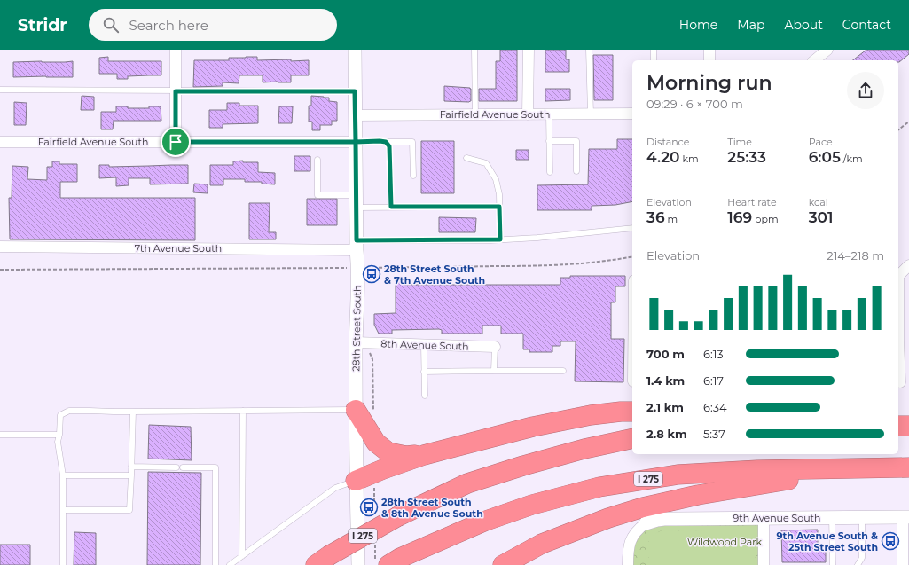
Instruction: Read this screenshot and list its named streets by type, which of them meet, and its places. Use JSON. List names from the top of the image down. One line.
{"streets":{"highway":["I 275"],"street":["Fairfield Avenue South","7th Avenue South","28th Street South","8th Avenue South","9th Avenue South"]},"crossings":[["Fairfield Avenue South","28th Street South"],["7th Avenue South","28th Street South"],["28th Street South","8th Avenue South"]],"parks":["Wildwood Park"],"places":{"bus stop":["28th Street South & 7th Avenue South","28th Street South & 8th Avenue South","9th Avenue South & 25th Street South"]},"page":{"header":"Stridr","search":"Search here","nav":["Home","Map","About","Contact"],"heading":["Morning run","09:29 · 6 × 700 m"],"stats":[["Distance","4.20 km"],["Time","25:33"],["Pace","6:05 /km"],["Elevation","36 m"],["Heart rate","169 bpm"],["kcal","301"]],"chart":["Elevation","214–218 m"],"list":[{"name":"700 m","note":"6:13"},{"name":"1.4 km","note":"6:17"},{"name":"2.1 km","note":"6:34"},{"name":"2.8 km","note":"5:37"}]}}
